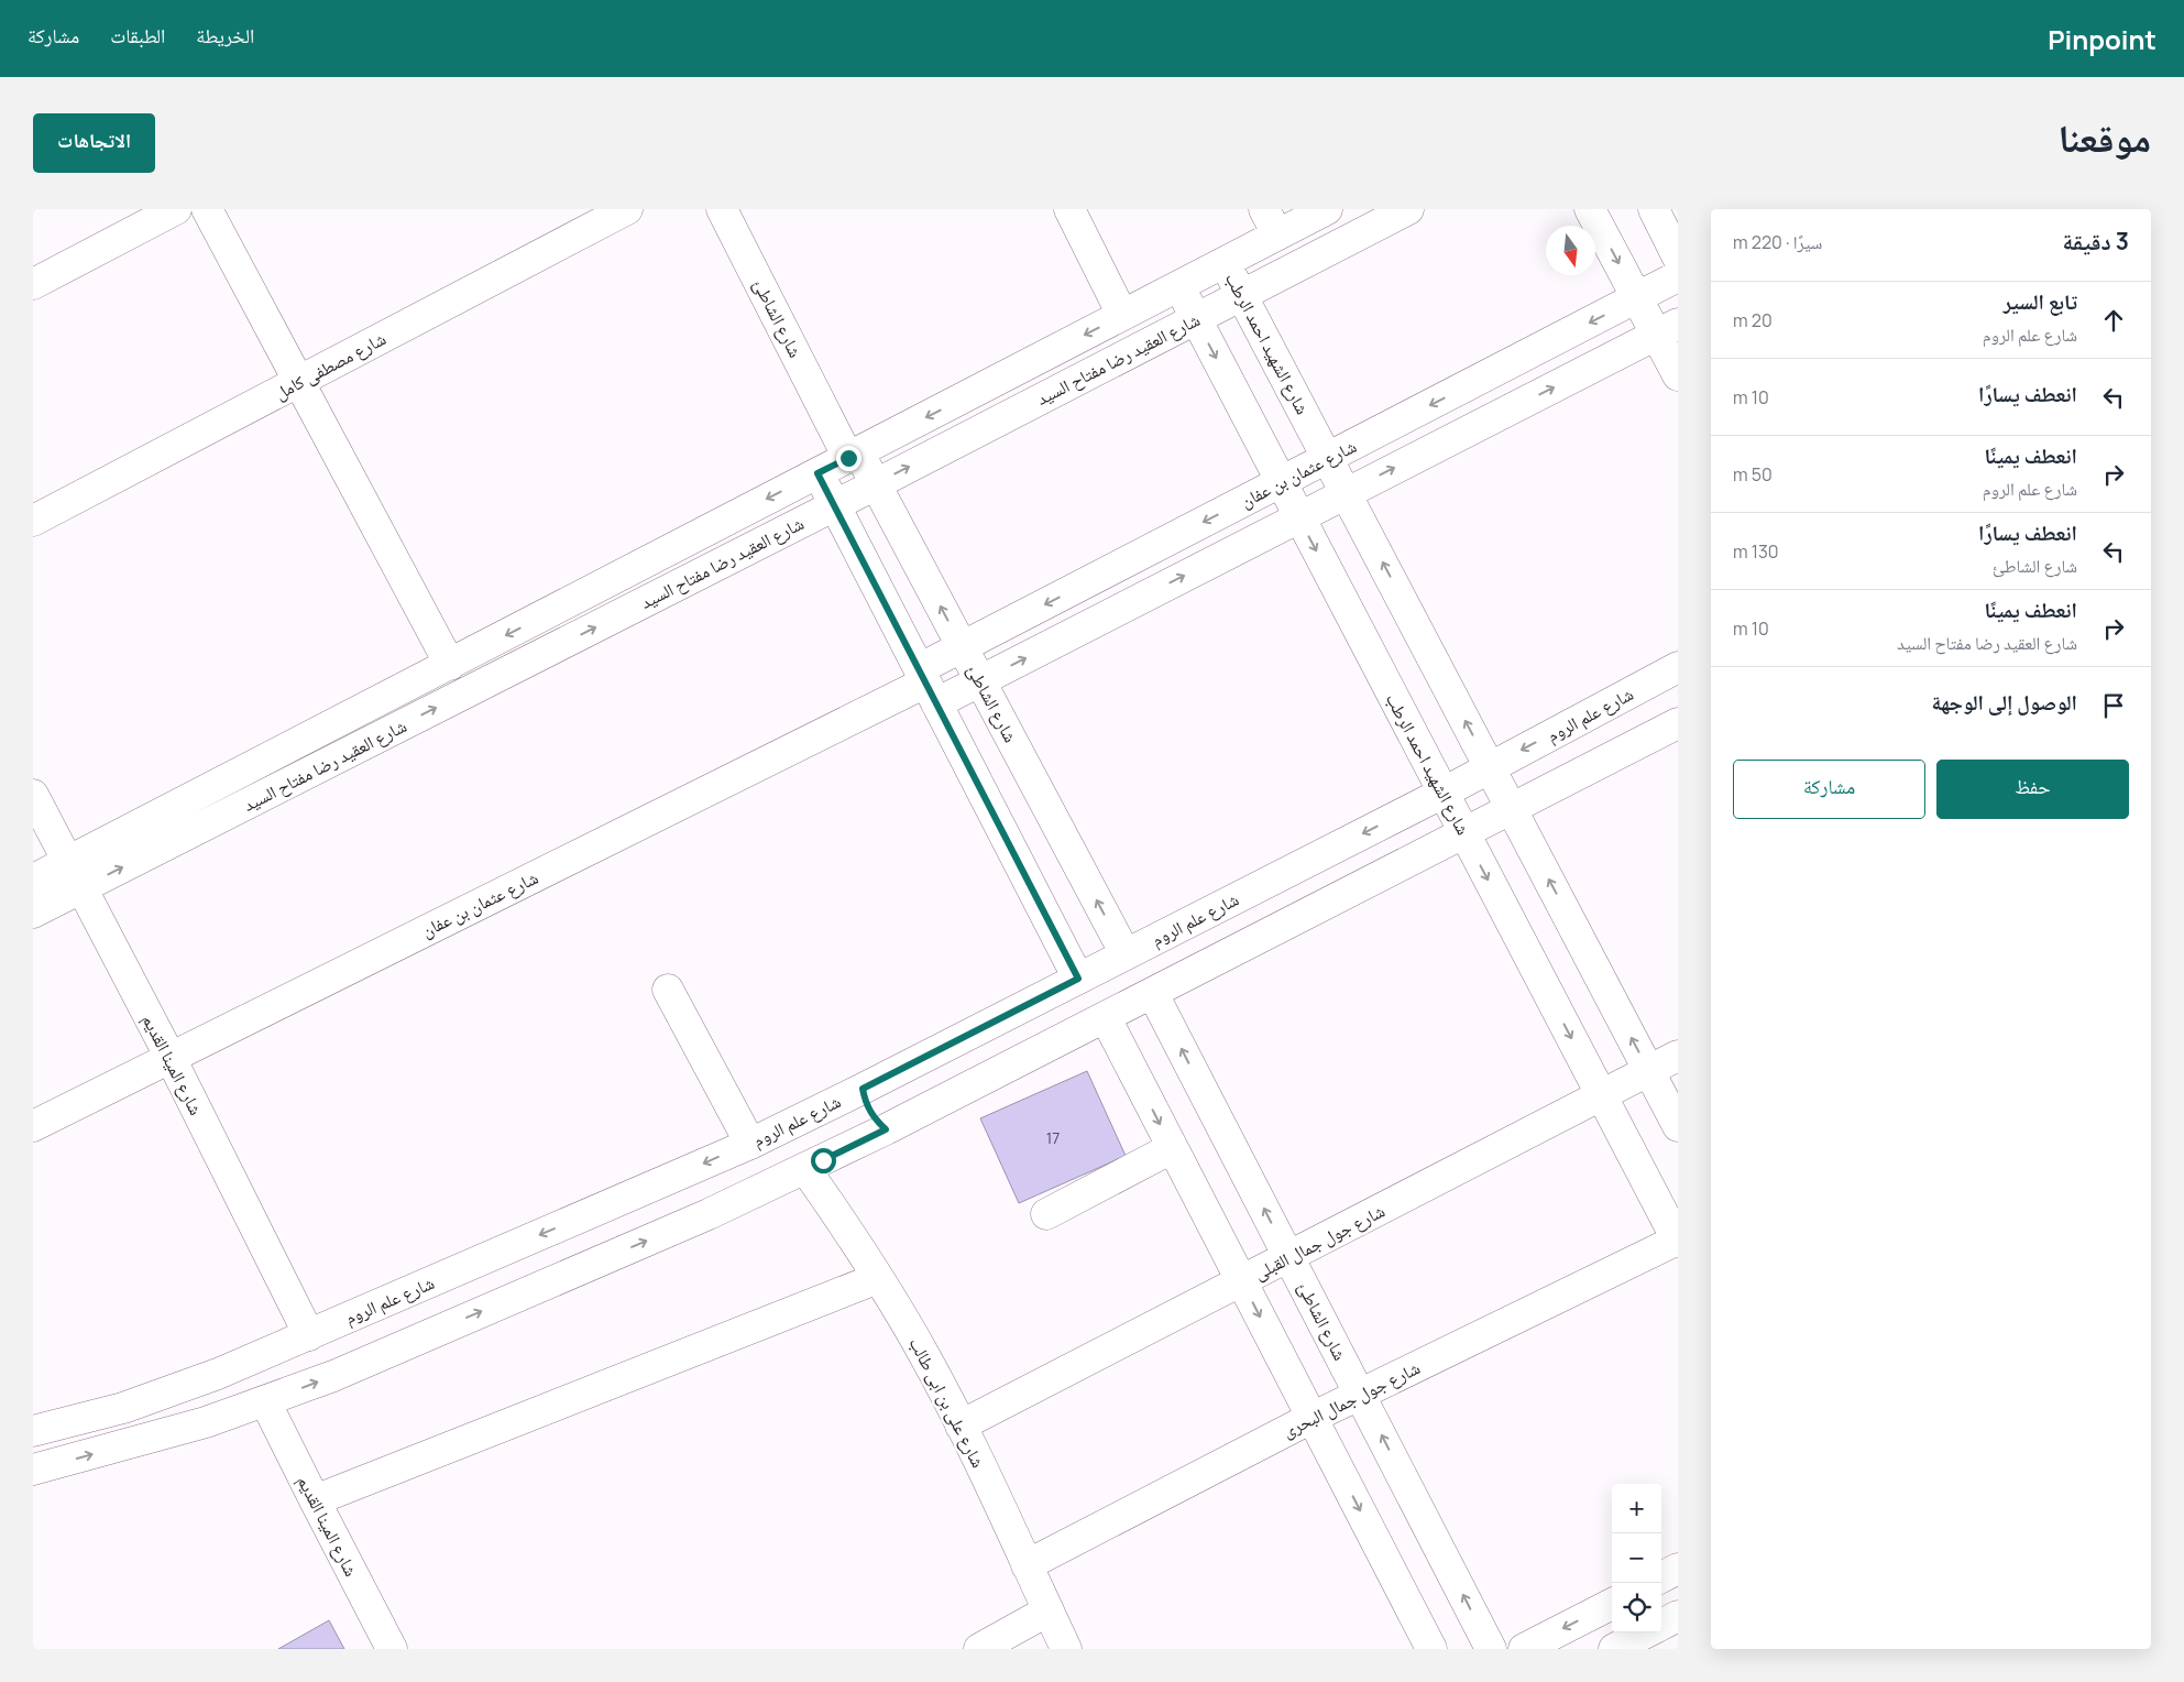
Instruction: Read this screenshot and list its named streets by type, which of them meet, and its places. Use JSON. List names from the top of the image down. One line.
{"streets":{"street":["شارع الشاطئ","شارع الشهيد احمد الرطب","شارع العقيد رضا مفتاح السيد","شارع مصطفى كامل","شارع عثمان بن عفان","شارع علم الروم","شارع المينا القديم","شارع جول جمال القبلى","شارع جول جمال البحرى","شارع على بن ابى طالب"]},"crossings":[["شارع الشاطئ","شارع العقيد رضا مفتاح السيد"],["شارع الشاطئ","شارع عثمان بن عفان"],["شارع الشاطئ","شارع علم الروم"],["شارع الشاطئ","شارع جول جمال القبلى"],["شارع الشاطئ","شارع جول جمال البحرى"],["شارع الشهيد احمد الرطب","شارع العقيد رضا مفتاح السيد"],["شارع الشهيد احمد الرطب","شارع عثمان بن عفان"],["شارع الشهيد احمد الرطب","شارع علم الروم"],["شارع الشهيد احمد الرطب","شارع جول جمال القبلى"],["شارع الشهيد احمد الرطب","شارع جول جمال البحرى"],["شارع العقيد رضا مفتاح السيد","شارع المينا القديم"],["شارع عثمان بن عفان","شارع المينا القديم"],["شارع علم الروم","شارع المينا القديم"],["شارع علم الروم","شارع على بن ابى طالب"],["شارع جول جمال القبلى","شارع على بن ابى طالب"],["شارع جول جمال البحرى","شارع على بن ابى طالب"]],"house_numbers":["17"],"north":"bottom","page":{"header":"Pinpoint","nav":["الخريطة","الطبقات","مشاركة"],"title":"موقعنا","buttons":["الاتجاهات",["حفظ","مشاركة"]],"heading":["3 دقيقة","سيرًا · 220 m"],"list":[["تابع السير","شارع علم الروم","20 m"],["انعطف يسارًا","10 m"],["انعطف يمينًا","شارع علم الروم","50 m"],["انعطف يسارًا","شارع الشاطئ","130 m"],["انعطف يمينًا","شارع العقيد رضا مفتاح السيد","10 m"],"الوصول إلى الوجهة"],"map_buttons":["+","−"]}}
